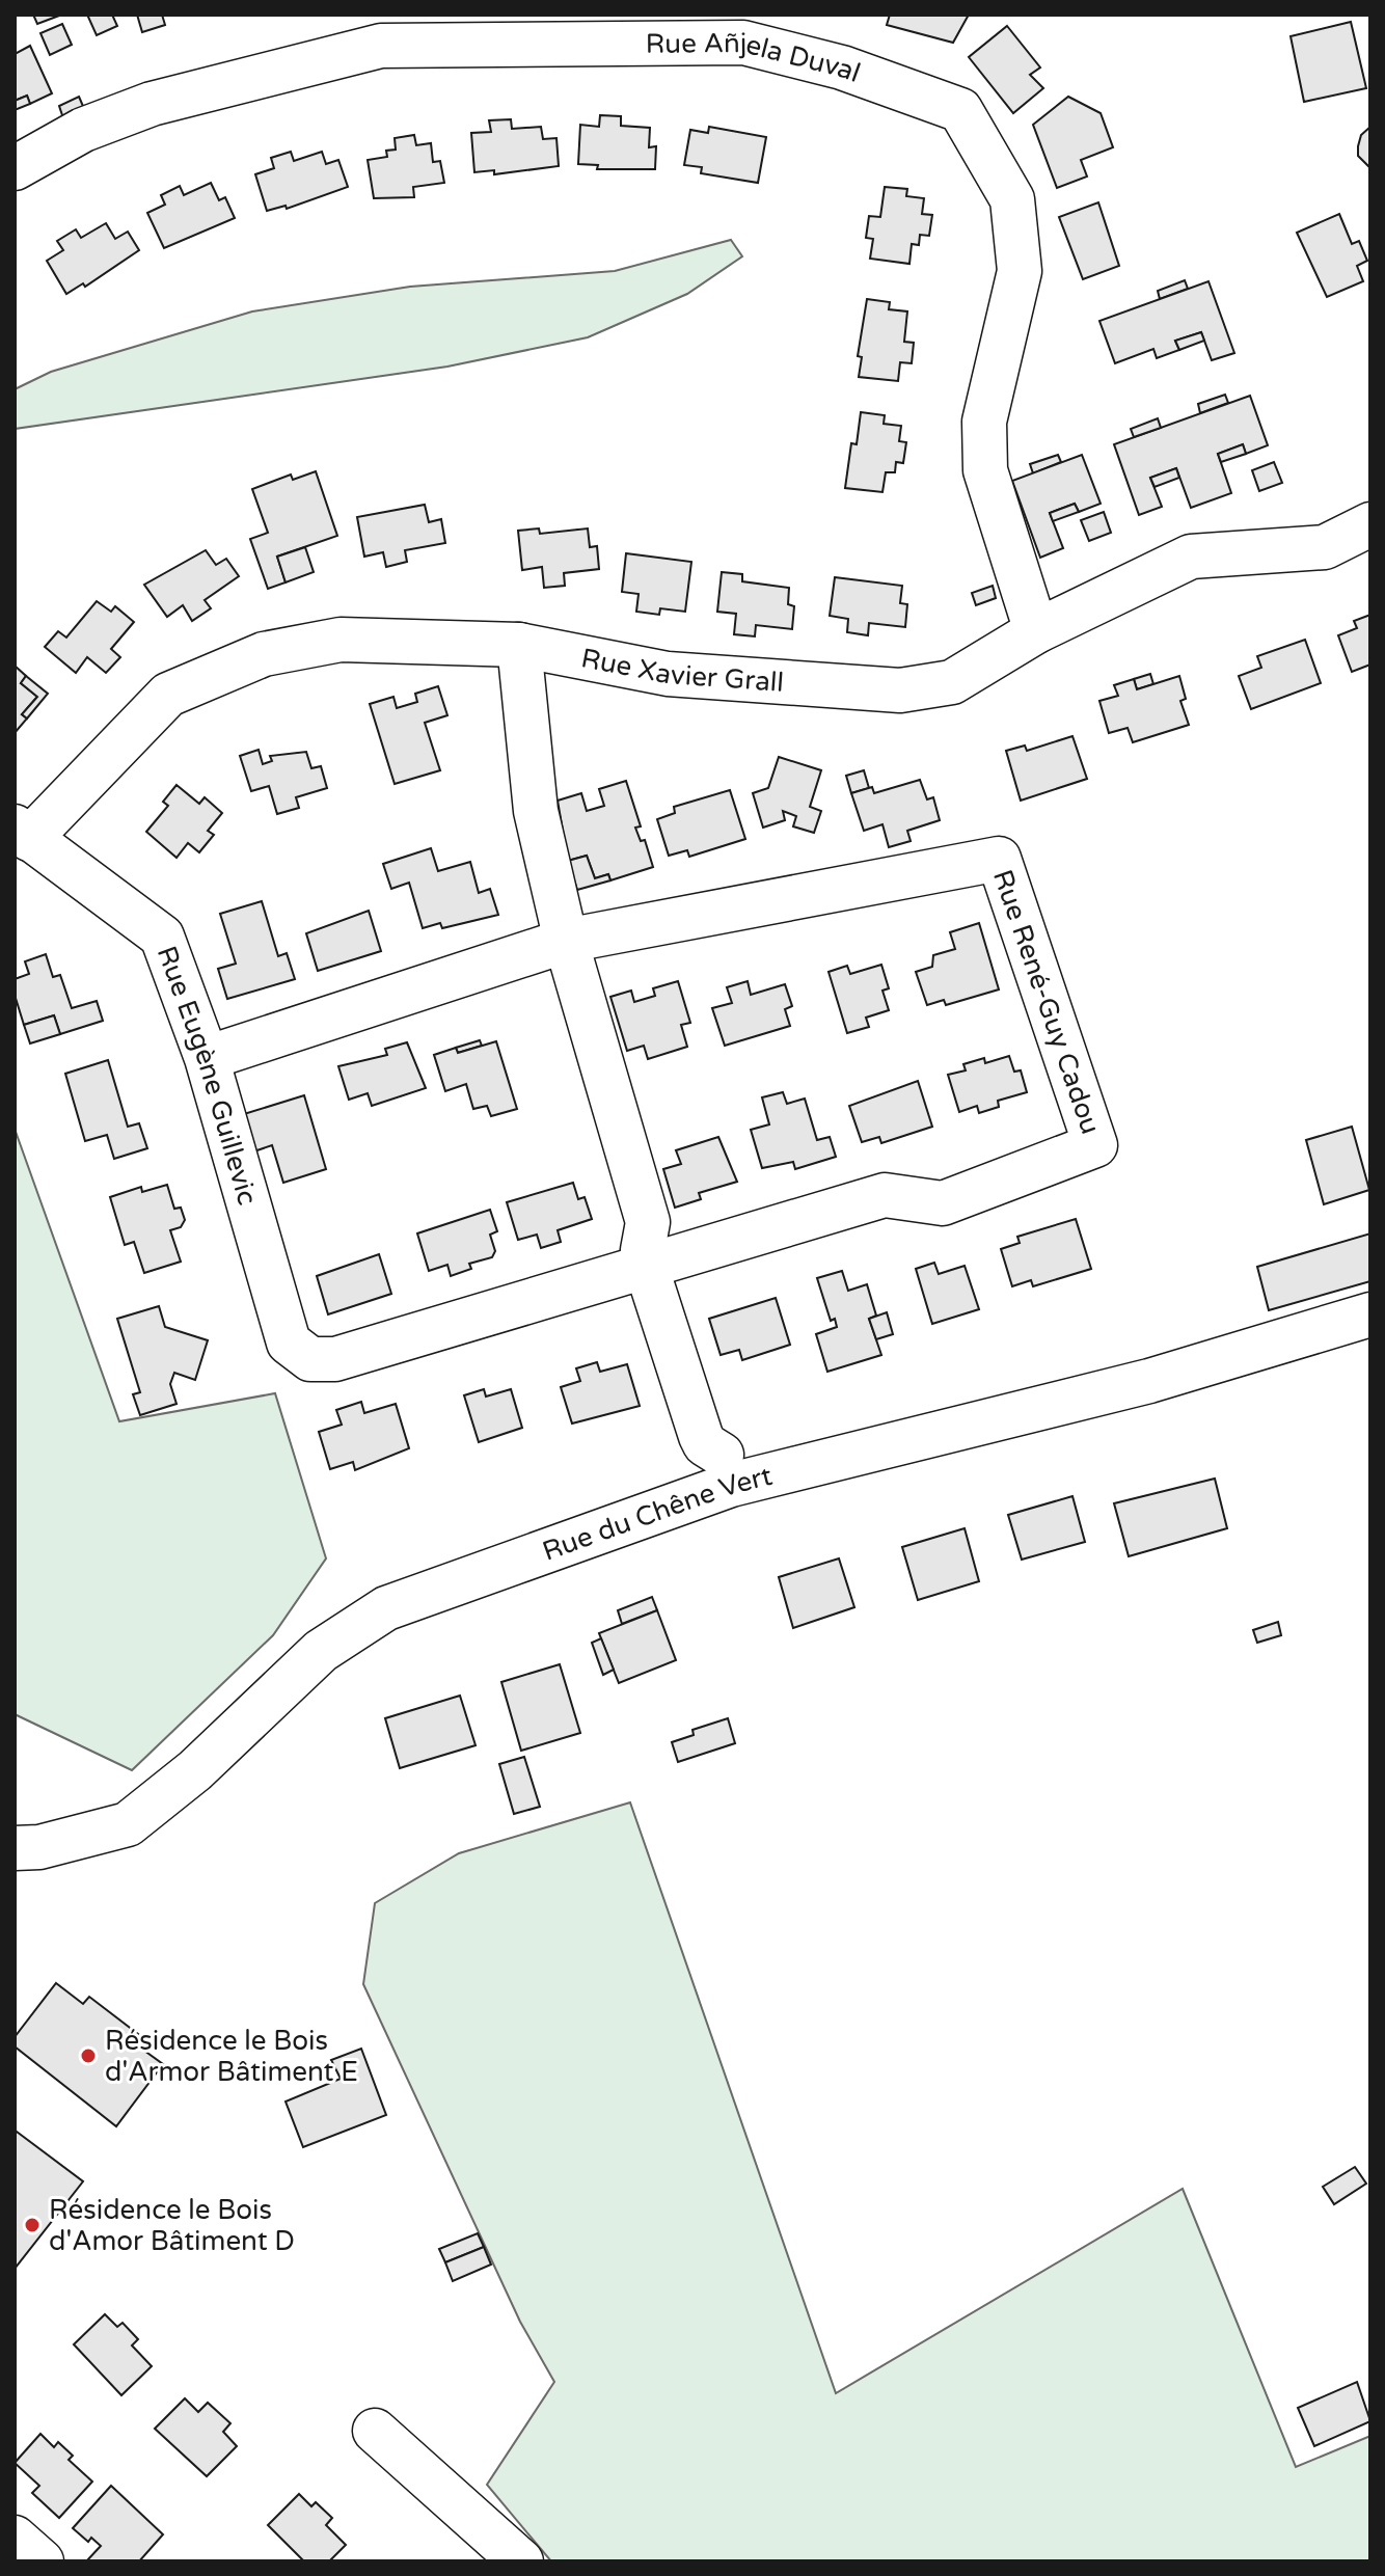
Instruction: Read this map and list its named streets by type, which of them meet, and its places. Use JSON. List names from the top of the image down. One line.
{"streets":{"street":["Rue Añjela Duval","Rue Xavier Grall","Rue René-Guy Cadou","Rue Eugène Guillevic","Rue du Chêne Vert"]},"crossings":[["Rue Añjela Duval","Rue Xavier Grall"],["Rue Xavier Grall","Rue Eugène Guillevic"],["Rue René-Guy Cadou","Rue Eugène Guillevic"]],"places":["Résidence le Bois d'Armor Bâtiment E","Résidence le Bois d'Amor Bâtiment D"]}
